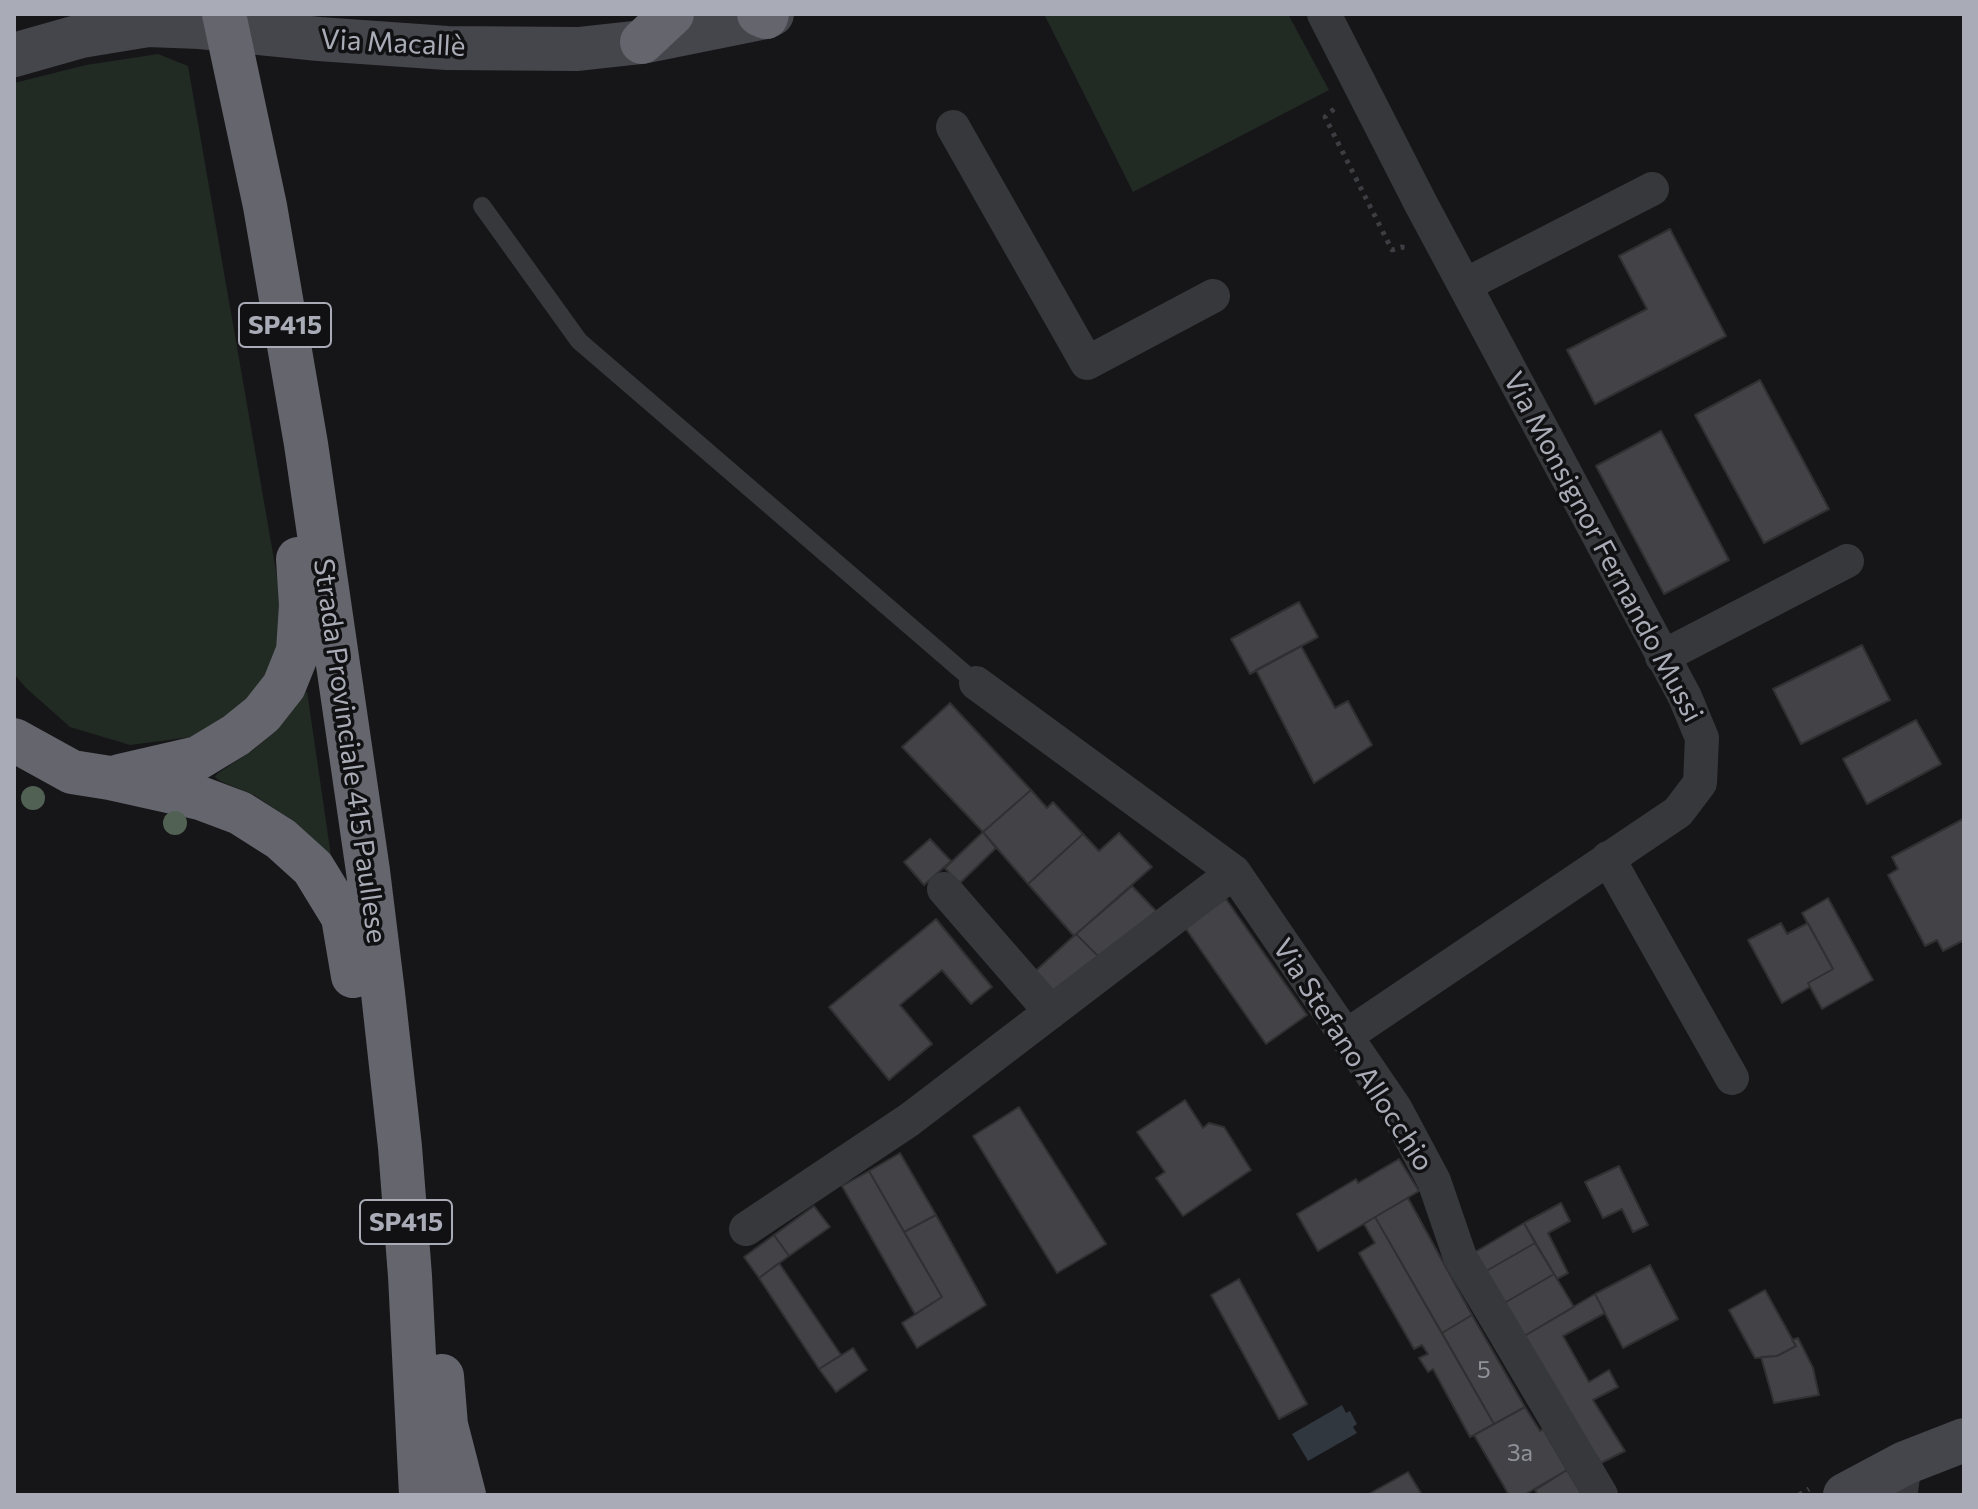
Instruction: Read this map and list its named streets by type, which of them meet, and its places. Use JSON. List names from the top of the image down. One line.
{"streets":{"highway":["SP415","Strada Provinciale 415 Paullese"],"street":["Via Macallè","Via Monsignor Fernando Mussi","Via Stefano Allocchio"]},"crossings":[["Via Monsignor Fernando Mussi","Via Stefano Allocchio"]],"house_numbers":["5","3a"]}
